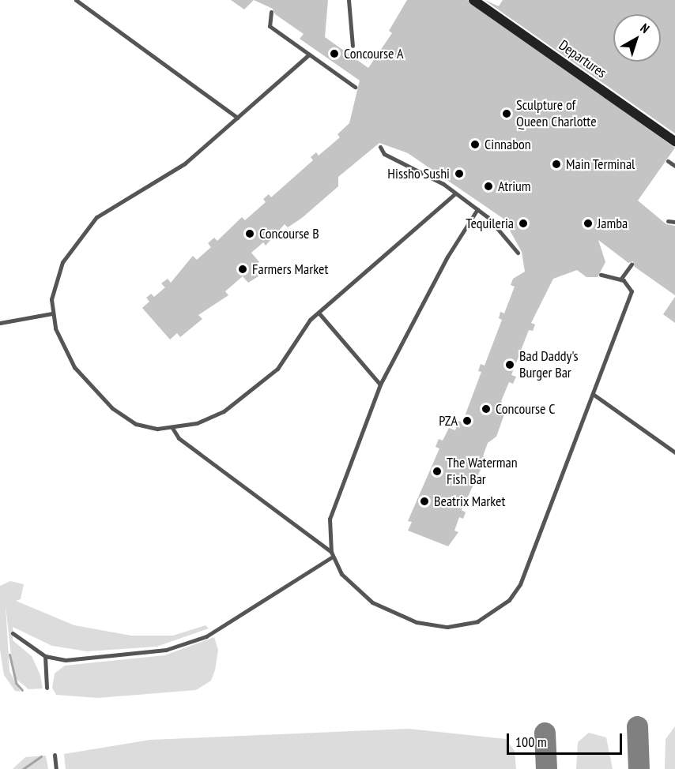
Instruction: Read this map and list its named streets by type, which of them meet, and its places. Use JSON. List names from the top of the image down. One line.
{"streets":{"main road":["Departures"]},"places":["Concourse A","Sculpture of Queen Charlotte","Cinnabon","Main Terminal","Hissho Sushi","Atrium","Tequileria","Jamba","Concourse B","Farmers Market","Bad Daddy's Burger Bar","Concourse C","PZA","The Waterman Fish Bar","Beatrix Market"],"scale_bar":"100 m","north":"top right"}
